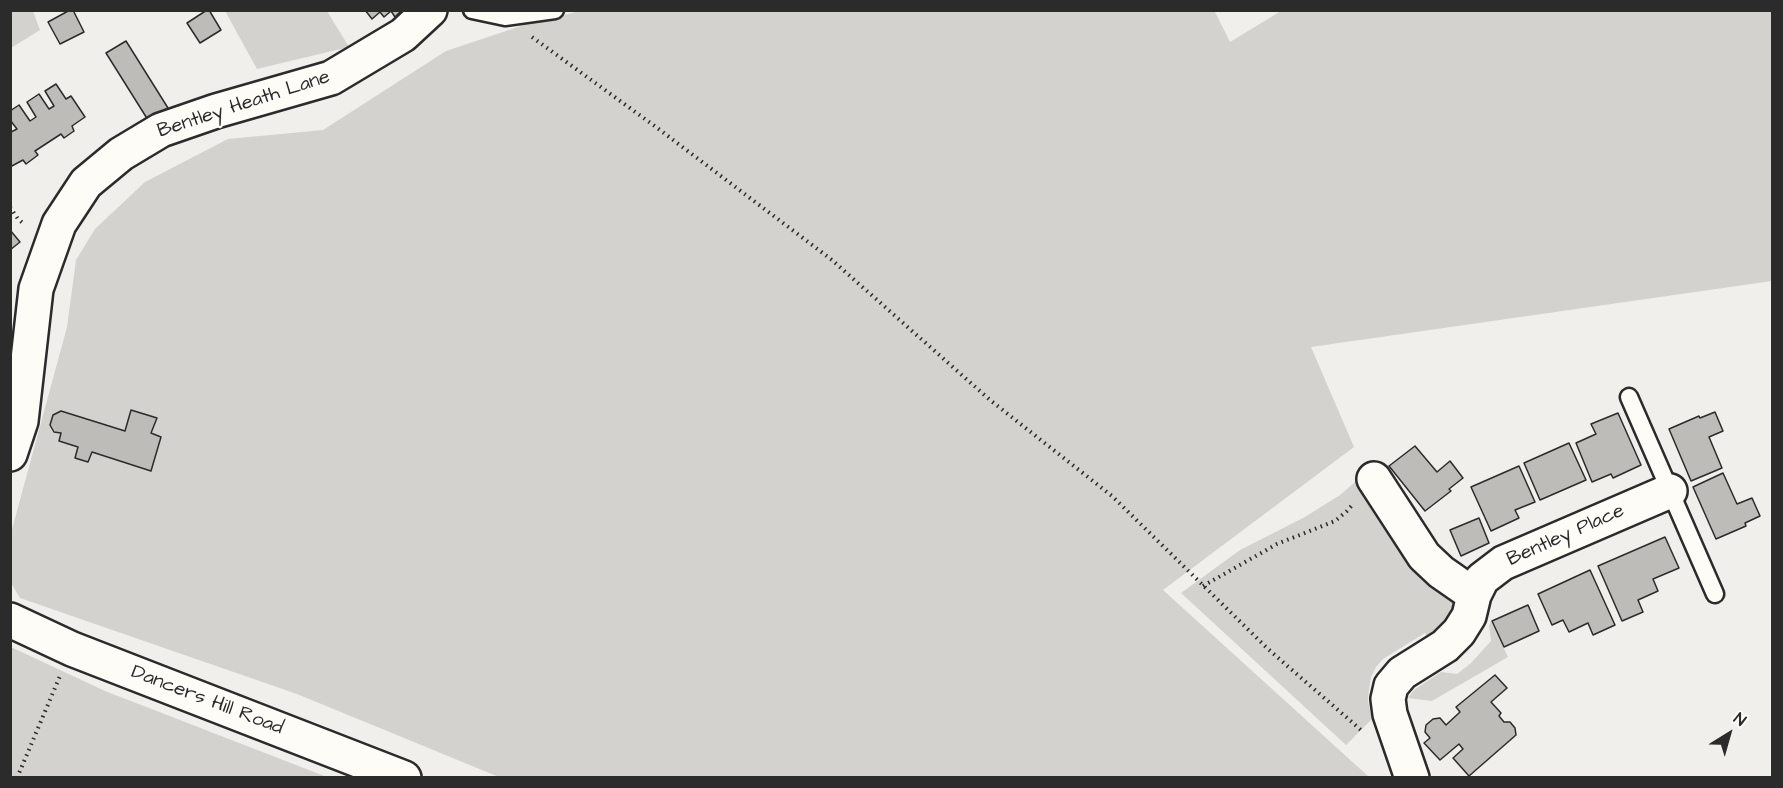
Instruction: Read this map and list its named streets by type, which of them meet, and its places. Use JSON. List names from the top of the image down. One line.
{"streets":{"street":["Bentley Heath Lane","Bentley Place","Dancers Hill Road"]},"north":"top right"}
